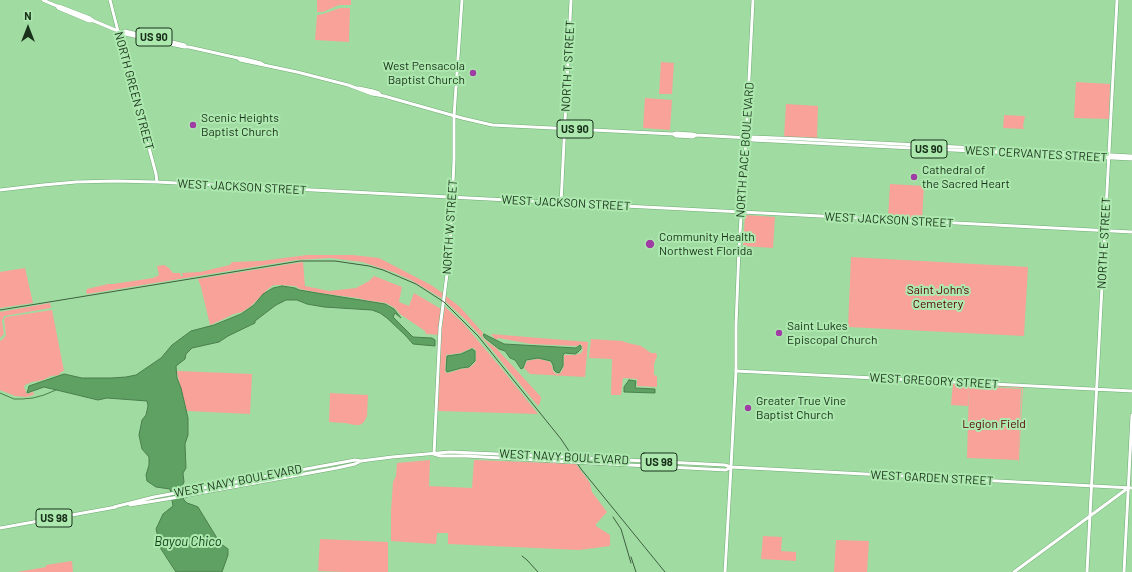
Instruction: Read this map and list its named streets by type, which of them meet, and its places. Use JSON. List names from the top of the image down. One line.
{"streets":{"main road":["US 90","NORTH T STREET","NORTH GREEN STREET","NORTH PACE BOULEVARD","WEST CERVANTES STREET","WEST JACKSON STREET","NORTH W STREET","NORTH E STREET","WEST GREGORY STREET","WEST NAVY BOULEVARD","US 98","WEST GARDEN STREET"]},"crossings":[["US 90","NORTH GREEN STREET"],["US 90","WEST CERVANTES STREET"],["US 90","NORTH W STREET"],["NORTH T STREET","WEST CERVANTES STREET"],["NORTH T STREET","WEST JACKSON STREET"],["NORTH GREEN STREET","WEST JACKSON STREET"],["NORTH PACE BOULEVARD","WEST CERVANTES STREET"],["NORTH PACE BOULEVARD","WEST JACKSON STREET"],["NORTH PACE BOULEVARD","WEST GREGORY STREET"],["NORTH PACE BOULEVARD","WEST NAVY BOULEVARD"],["NORTH PACE BOULEVARD","WEST GARDEN STREET"],["WEST CERVANTES STREET","NORTH W STREET"],["WEST CERVANTES STREET","NORTH E STREET"],["WEST JACKSON STREET","NORTH W STREET"],["WEST JACKSON STREET","NORTH E STREET"],["NORTH W STREET","WEST NAVY BOULEVARD"],["NORTH E STREET","WEST GREGORY STREET"],["NORTH E STREET","WEST GARDEN STREET"],["WEST NAVY BOULEVARD","WEST GARDEN STREET"]],"water":["Bayou Chico"],"parks":["Saint John's Cemetery","Legion Field"],"places":["West Pensacola Baptist Church","Scenic Heights Baptist Church","Cathedral of the Sacred Heart","Community Health Northwest Florida","Saint Lukes Episcopal Church","Greater True Vine Baptist Church"],"north":"top"}
